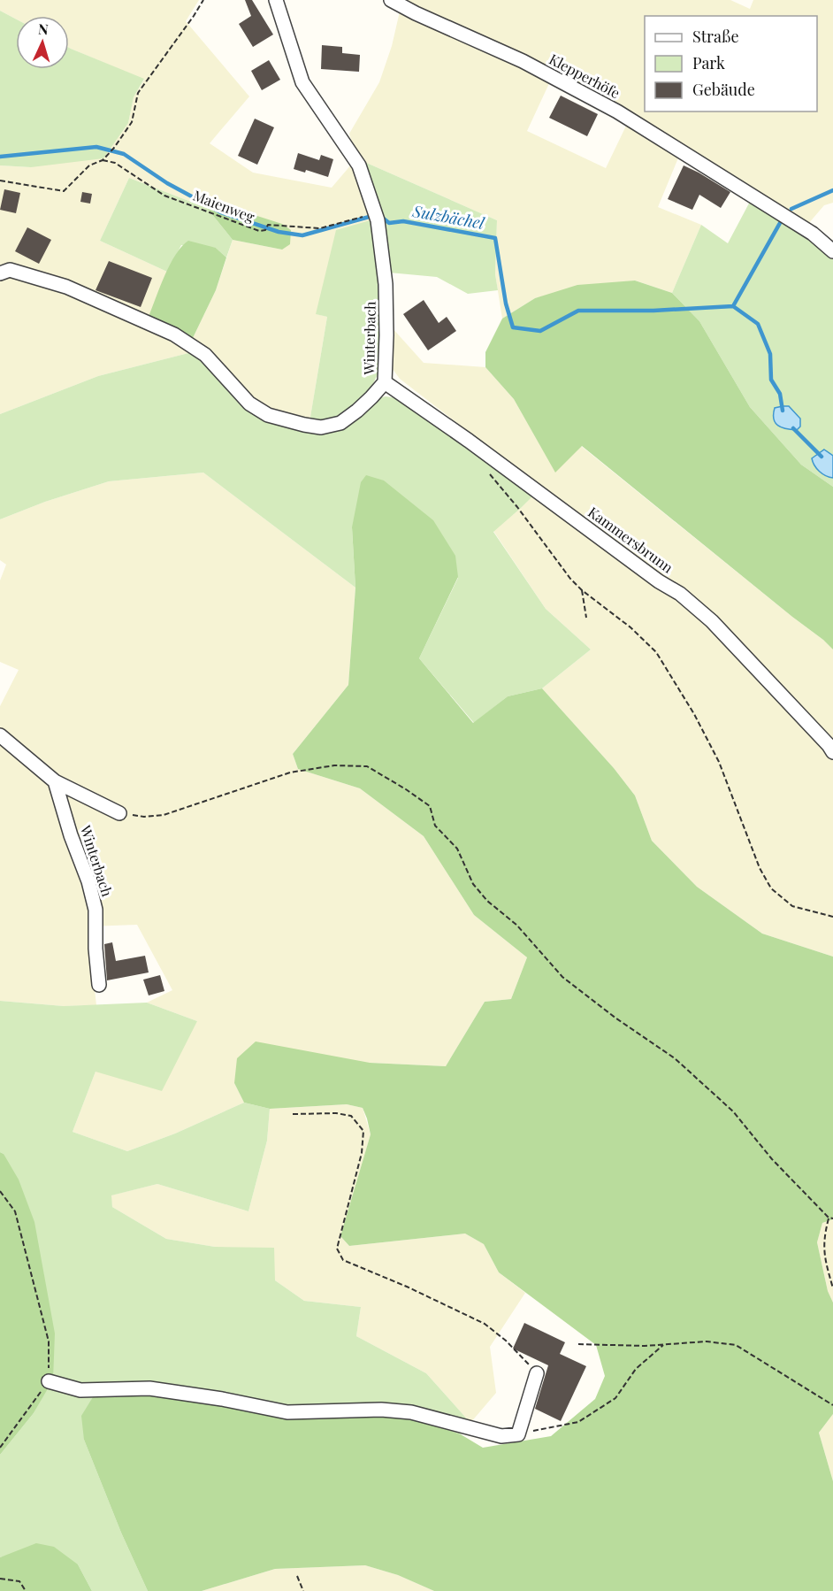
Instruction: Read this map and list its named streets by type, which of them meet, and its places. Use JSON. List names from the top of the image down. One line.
{"streets":{"street":["Klepperhöfe","Winterbach","Kammersbrunn"],"path":["Maienweg"]},"crossings":[["Maienweg","Winterbach"],["Winterbach","Kammersbrunn"]],"water":["Sulzbächel"],"legend":["Straße","Park","Gebäude"],"north":"top"}
